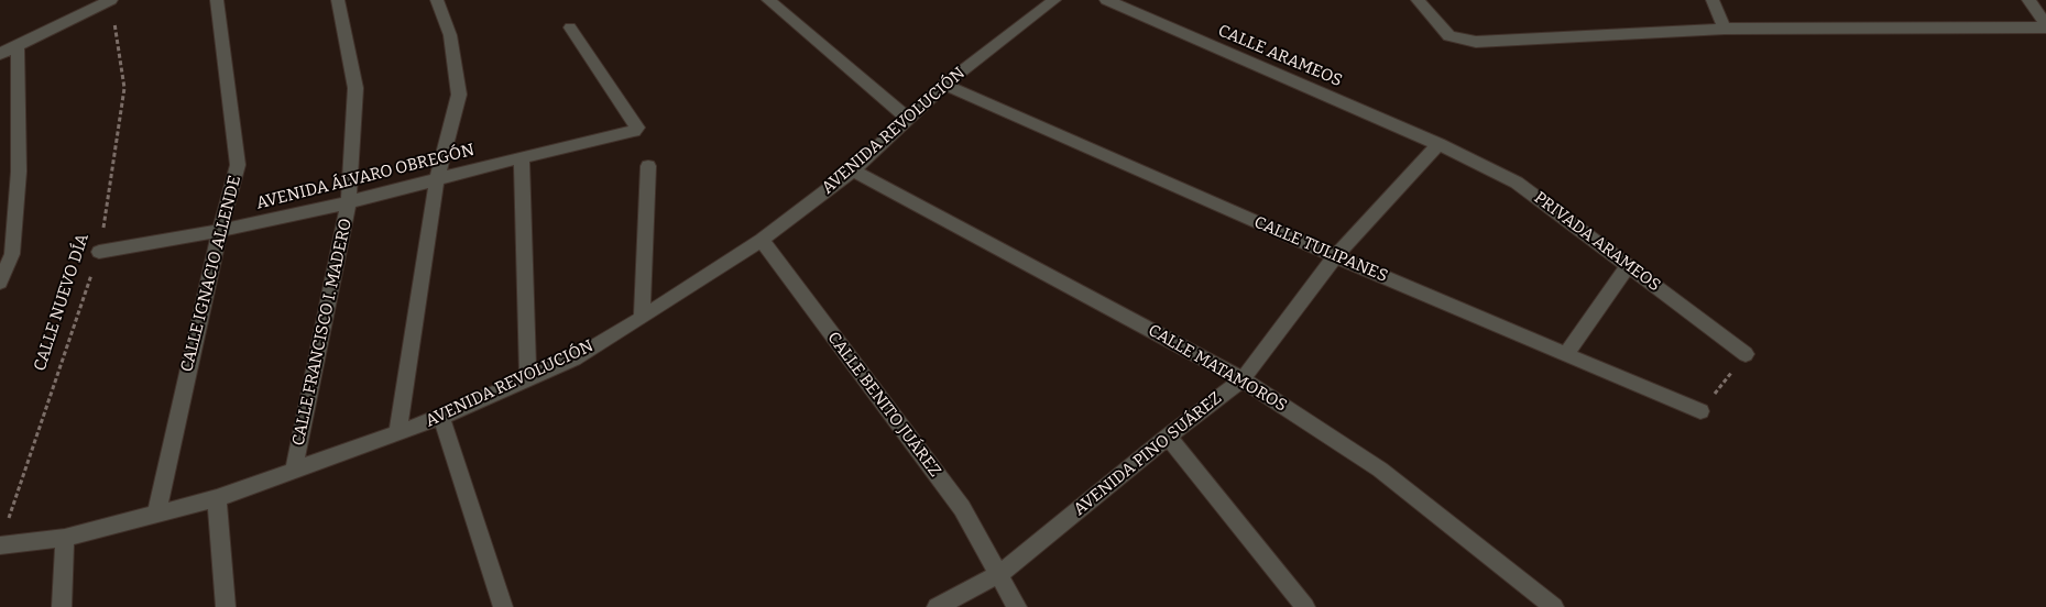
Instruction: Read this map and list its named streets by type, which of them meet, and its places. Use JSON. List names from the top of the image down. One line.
{"streets":{"street":["CALLE ARAMEOS","AVENIDA REVOLUCIÓN","AVENIDA ÁLVARO OBREGÓN","PRIVADA ARAMEOS","CALLE TULIPANES","CALLE IGNACIO ALLENDE","CALLE FRANCISCO I. MADERO","CALLE MATAMOROS","CALLE BENITO JUÁREZ","AVENIDA PINO SUÁREZ"],"path":["CALLE NUEVO DÍA"]},"crossings":[["CALLE ARAMEOS","PRIVADA ARAMEOS"],["CALLE ARAMEOS","AVENIDA PINO SUÁREZ"],["AVENIDA REVOLUCIÓN","CALLE TULIPANES"],["AVENIDA REVOLUCIÓN","CALLE IGNACIO ALLENDE"],["AVENIDA REVOLUCIÓN","CALLE FRANCISCO I. MADERO"],["AVENIDA REVOLUCIÓN","CALLE MATAMOROS"],["AVENIDA REVOLUCIÓN","CALLE BENITO JUÁREZ"],["AVENIDA ÁLVARO OBREGÓN","CALLE IGNACIO ALLENDE"],["AVENIDA ÁLVARO OBREGÓN","CALLE NUEVO DÍA"],["AVENIDA ÁLVARO OBREGÓN","CALLE FRANCISCO I. MADERO"],["PRIVADA ARAMEOS","AVENIDA PINO SUÁREZ"],["CALLE TULIPANES","AVENIDA PINO SUÁREZ"],["CALLE MATAMOROS","AVENIDA PINO SUÁREZ"],["CALLE BENITO JUÁREZ","AVENIDA PINO SUÁREZ"]]}
